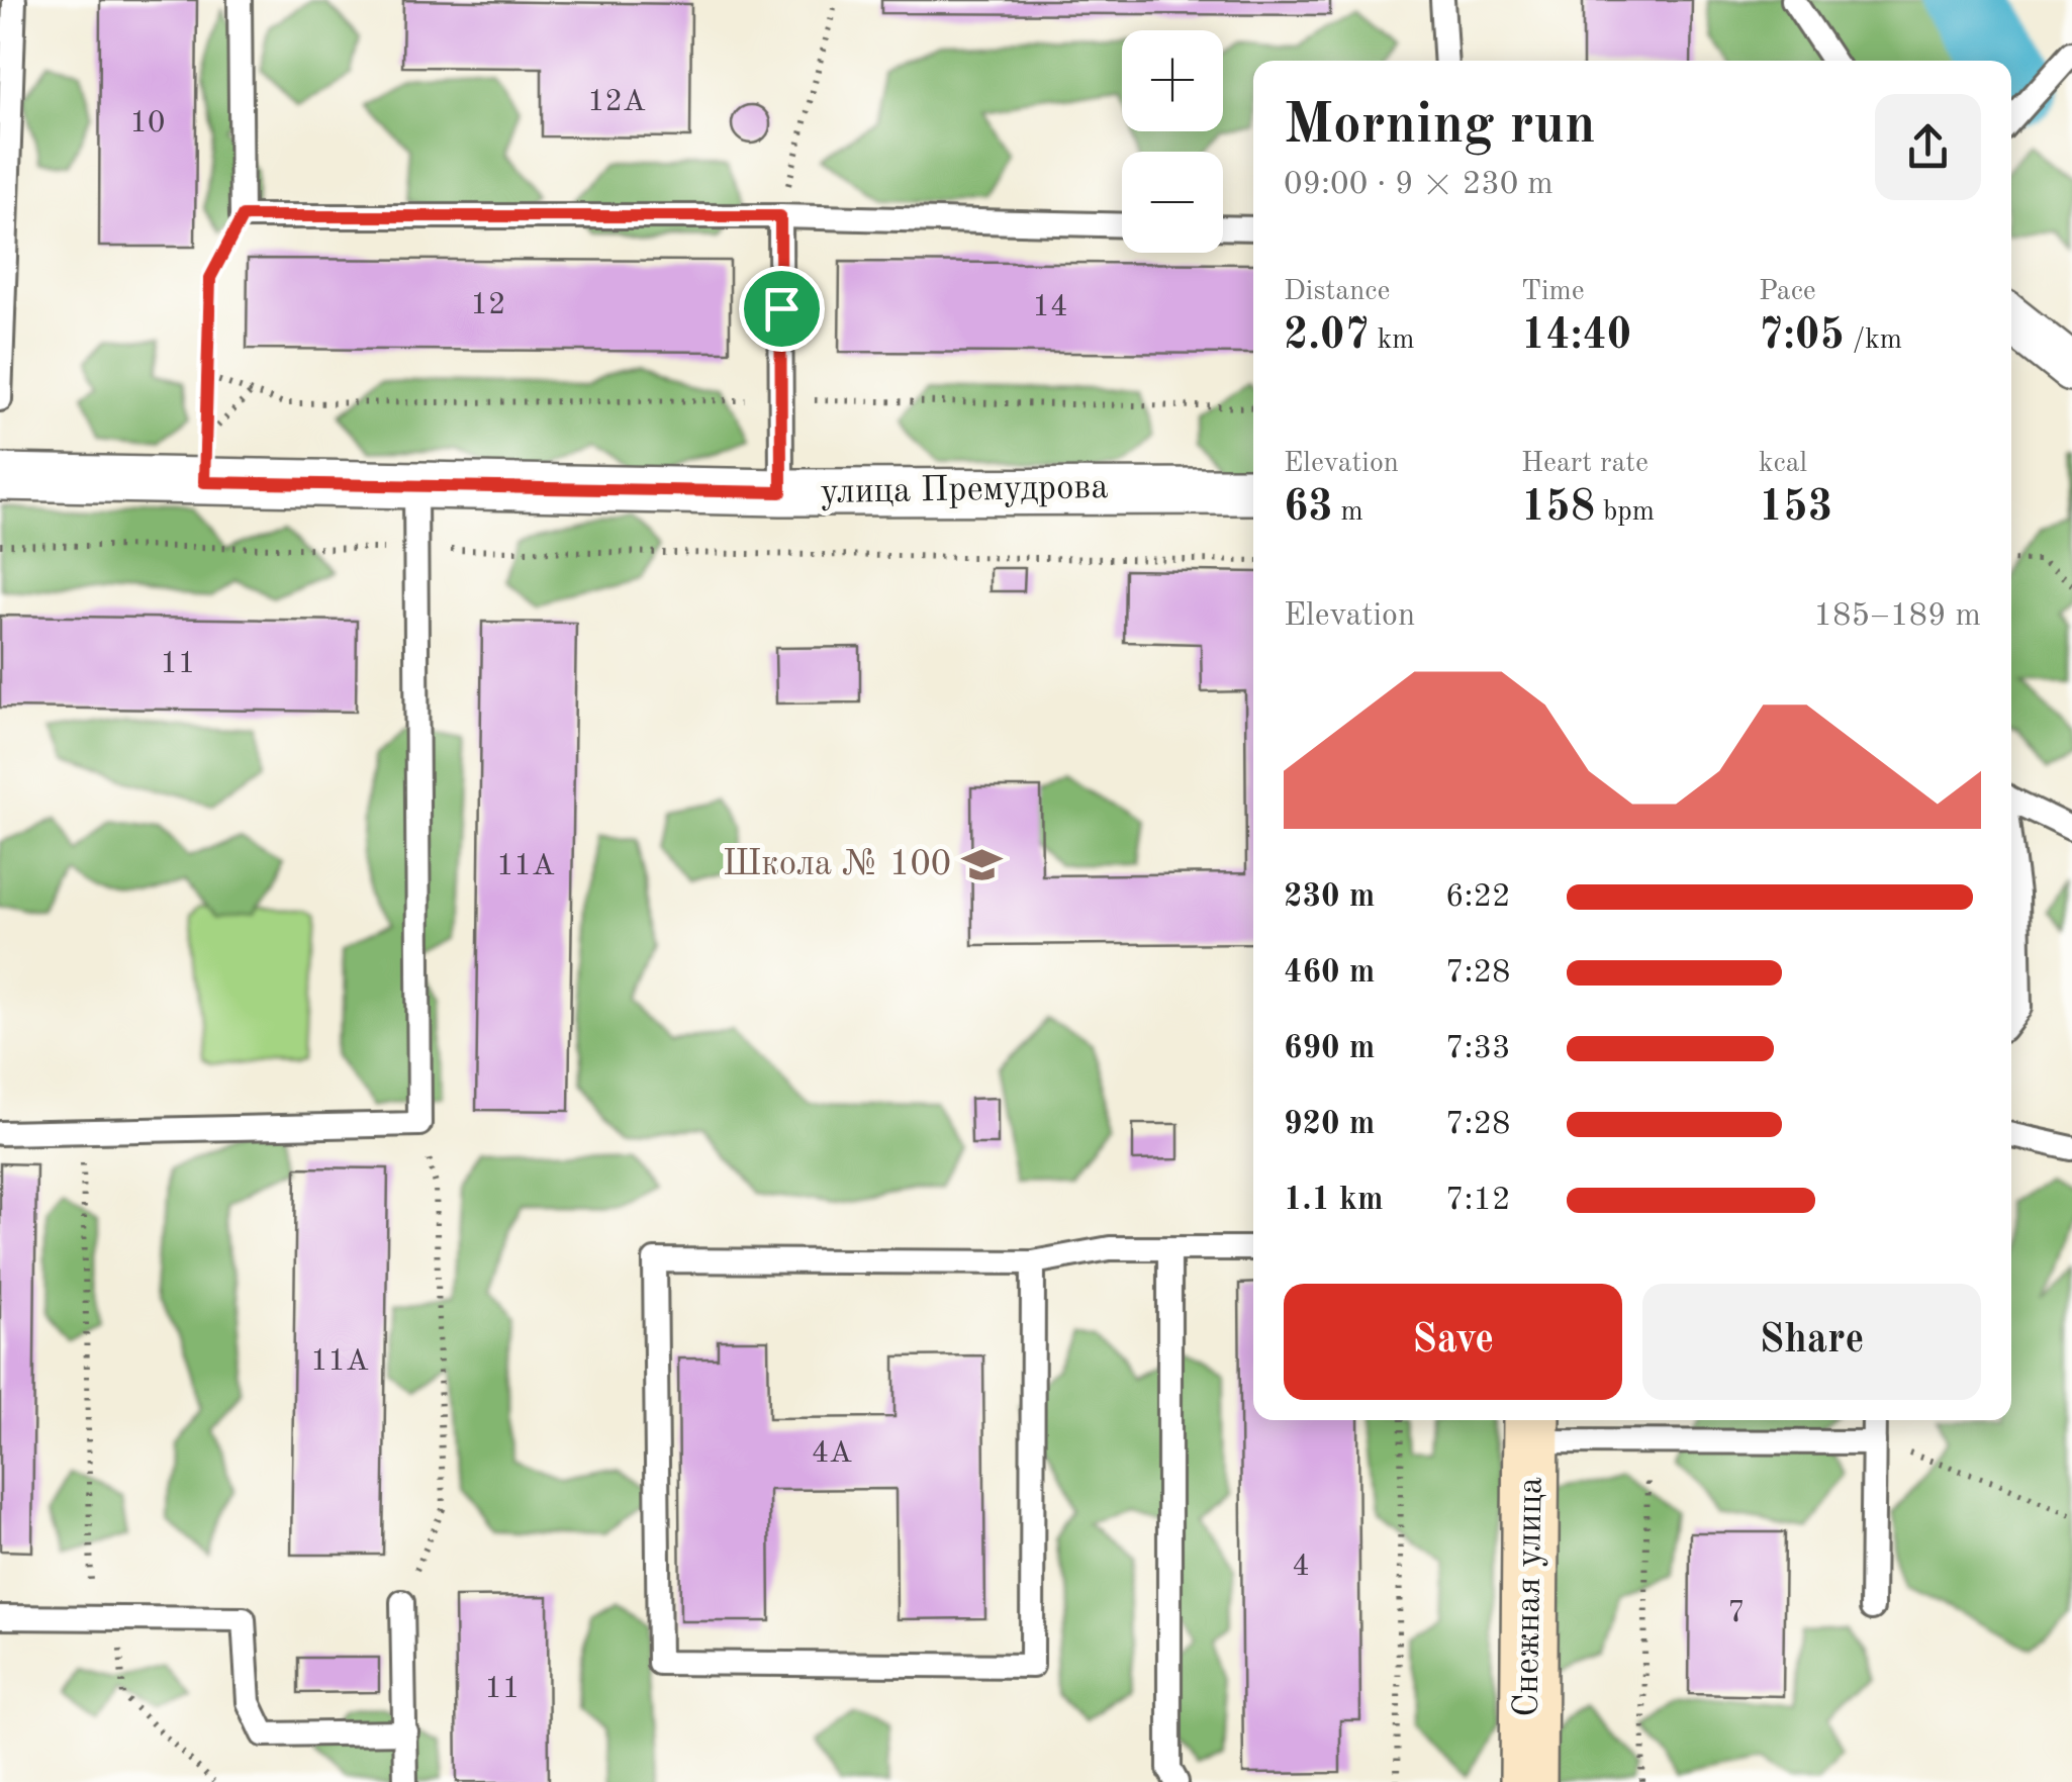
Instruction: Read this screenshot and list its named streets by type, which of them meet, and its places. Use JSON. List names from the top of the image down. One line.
{"streets":{"street":["улица Премудрова","Снежная улица"]},"places":{"school or university":["Школа № 100"]},"house_numbers":["12А","10","12","14","11","11А","11А","4А","4","7","11"],"page":{"map_buttons":["+","−"],"heading":["Morning run","09:00 · 9 × 230 m"],"stats":[["Distance","2.07 km"],["Time","14:40"],["Pace","7:05 /km"],["Elevation","63 m"],["Heart rate","158 bpm"],["kcal","153"]],"chart":["Elevation","185–189 m"],"list":[{"name":"230 m","note":"6:22"},{"name":"460 m","note":"7:28"},{"name":"690 m","note":"7:33"},{"name":"920 m","note":"7:28"},{"name":"1.1 km","note":"7:12"}],"buttons":["Save","Share"]}}
